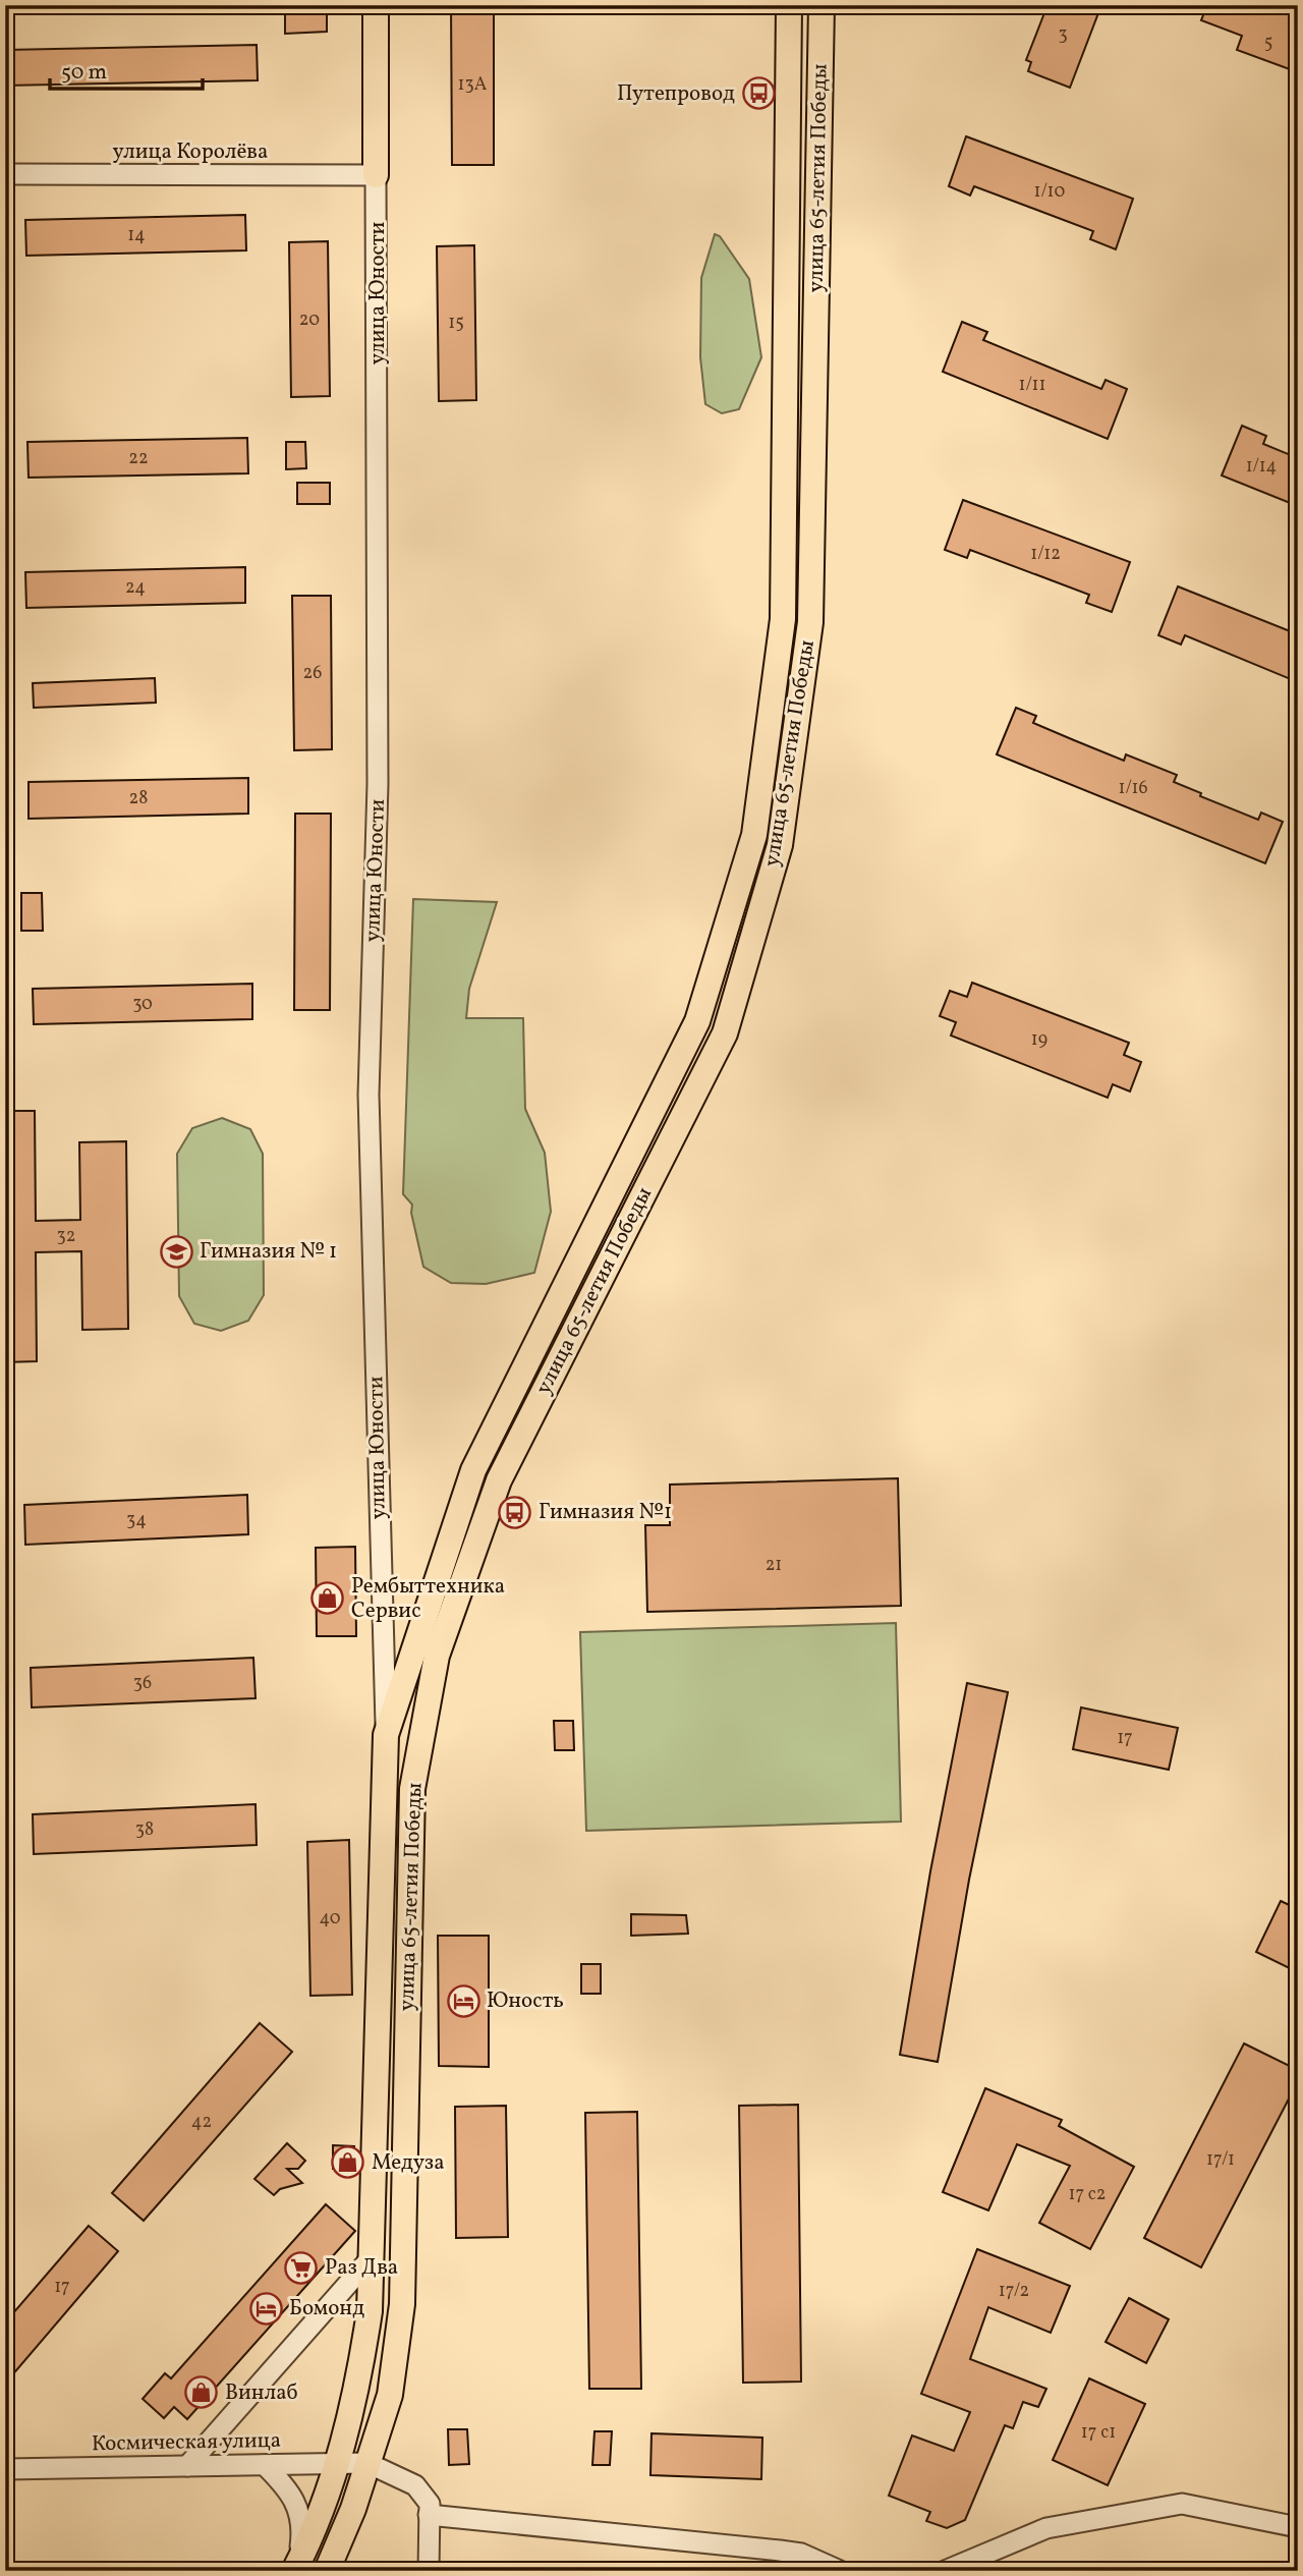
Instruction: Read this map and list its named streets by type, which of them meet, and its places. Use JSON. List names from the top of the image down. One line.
{"streets":{"main road":["улица 65-летия Победы","улица Юности"],"street":["улица Королёва","Космическая улица"]},"crossings":[["улица Королёва","улица Юности"],["улица 65-летия Победы","улица Юности"],["улица 65-летия Победы","Космическая улица"]],"places":{"bus stop":["Путепровод","Гимназия №1"],"school or university":["Гимназия № 1"],"shop":["Рембыттехника Сервис","Медуза","Винлаб"],"hotel":["Юность","Бомонд"],"supermarket":["Раз Два"]},"house_numbers":["3","5","13А","1/10","14","20","15","1/11","22","1/14","1/12","24","26","1/16","28","30","19","32","34","21","36","17","38","40","42","17/1","17 с2","17","17/2","17 с1"],"scale_bar":"50 m"}
